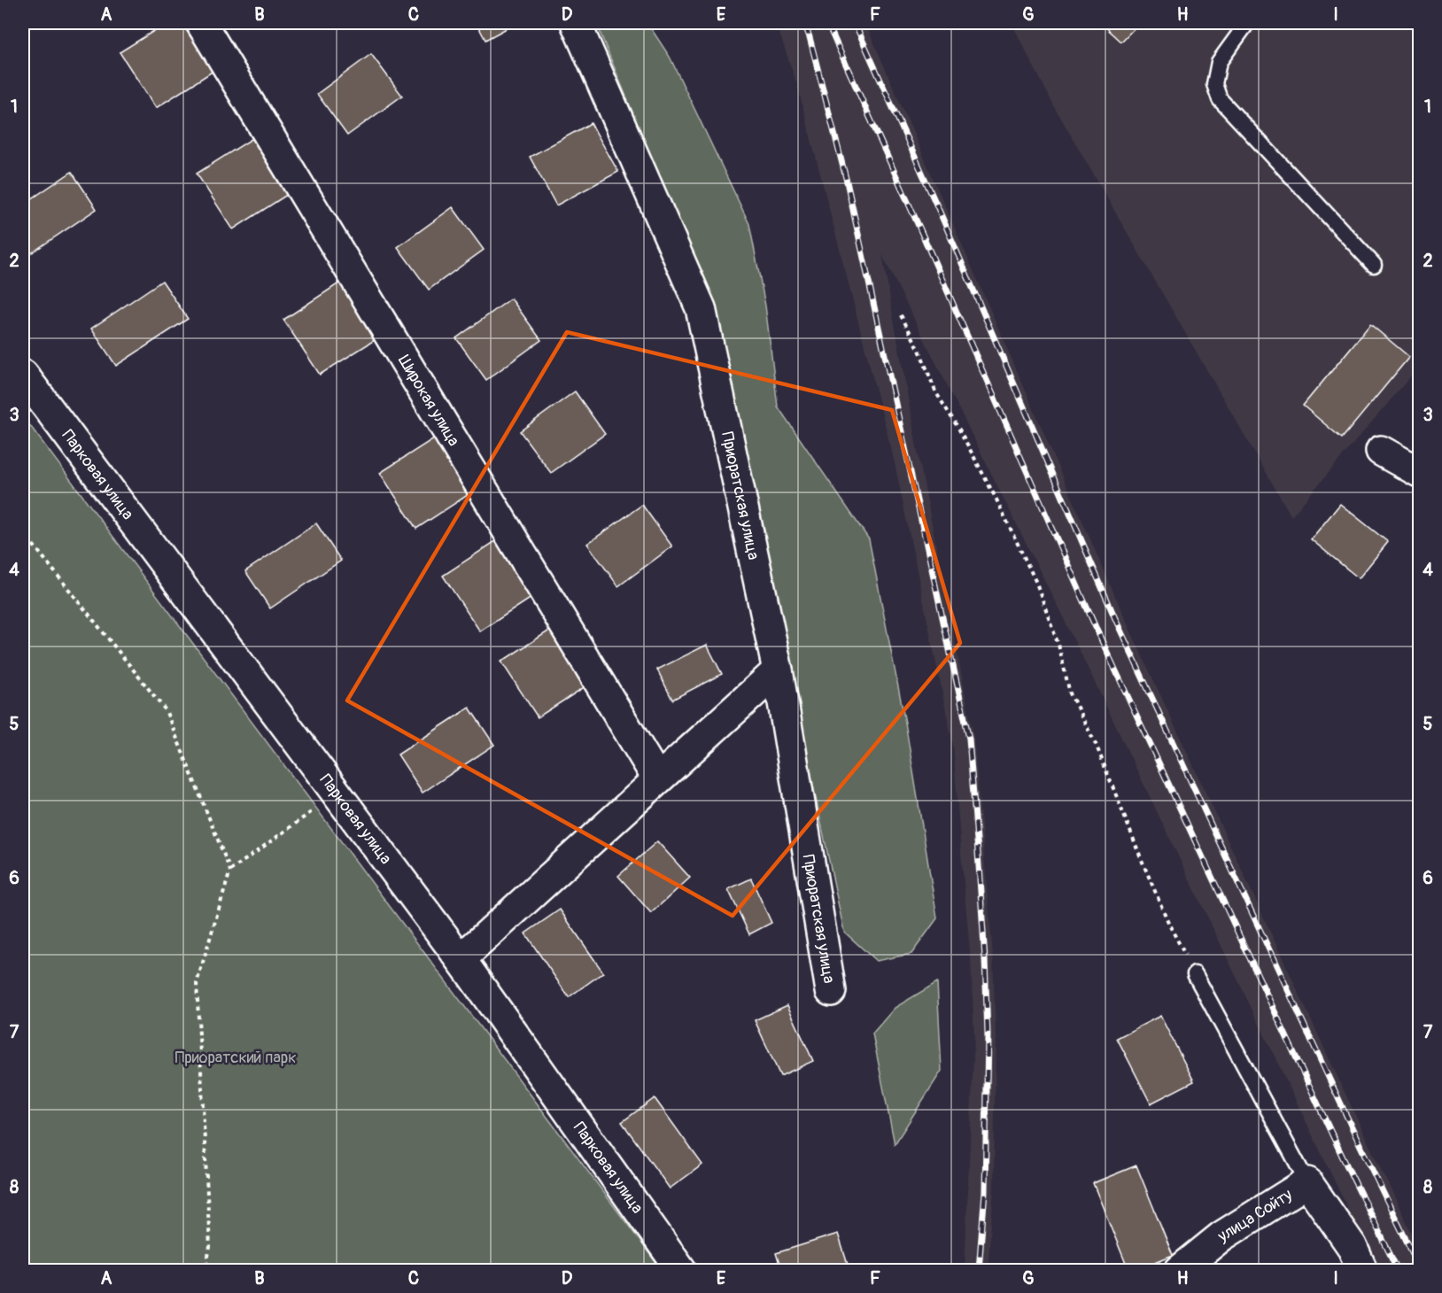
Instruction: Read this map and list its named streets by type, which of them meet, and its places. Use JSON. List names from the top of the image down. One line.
{"streets":{"street":["Широкая улица","Парковая улица","Приоратская улица","улица Сойту"]},"parks":["Приоратский парк"],"grid":{"columns":["A","B","C","D","E","F","G","H","I"],"rows":["1","2","3","4","5","6","7","8"]}}
